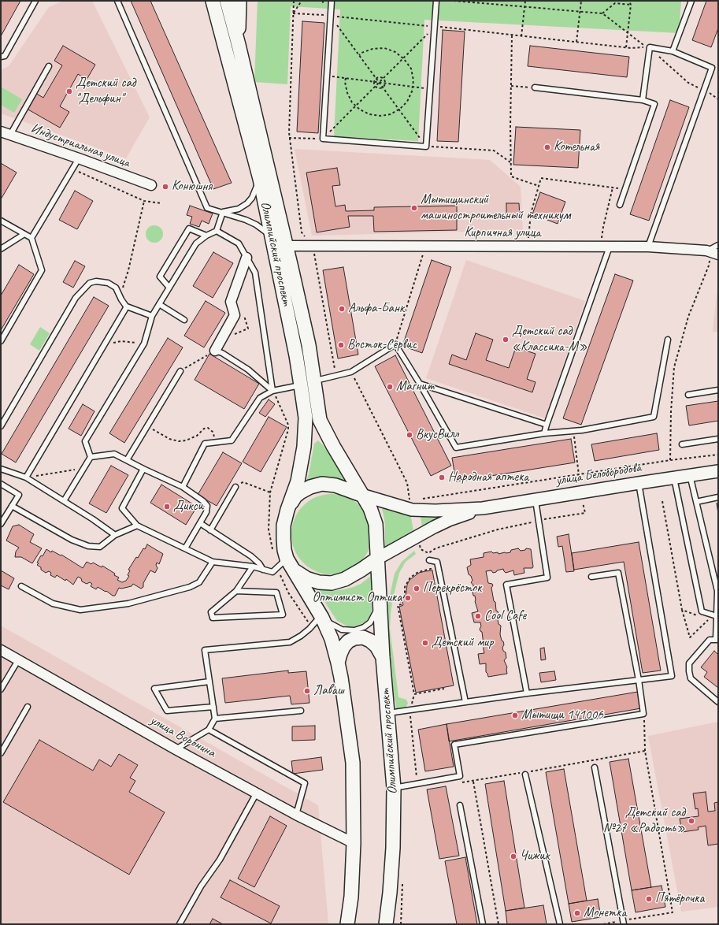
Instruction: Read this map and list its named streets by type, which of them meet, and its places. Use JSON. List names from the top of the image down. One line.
{"streets":{"main road":["Олимпийский проспект"],"street":["Индустриальная улица","Кирпичная улица","улица Белобородова","улица Воронина"]},"crossings":[["Кирпичная улица","Олимпийский проспект"],["Олимпийский проспект","улица Воронина"]],"places":["Детский сад \"Дельфин\"","Котельная","Конюшня","Мытищинский машиностроительный техникум","Альфа-Банк","Детский сад «Классика-М»","Восток-Сервис","Магнит","ВкусВилл","Народная аптека","Дикси","Перекрёсток","Оптимист Оптика","Cool Cafe","Детский мир","Лаваш","Мытищи 141006","Детский сад №27 «Радость»","Чижик","Пятёрочка","Монетка"]}
